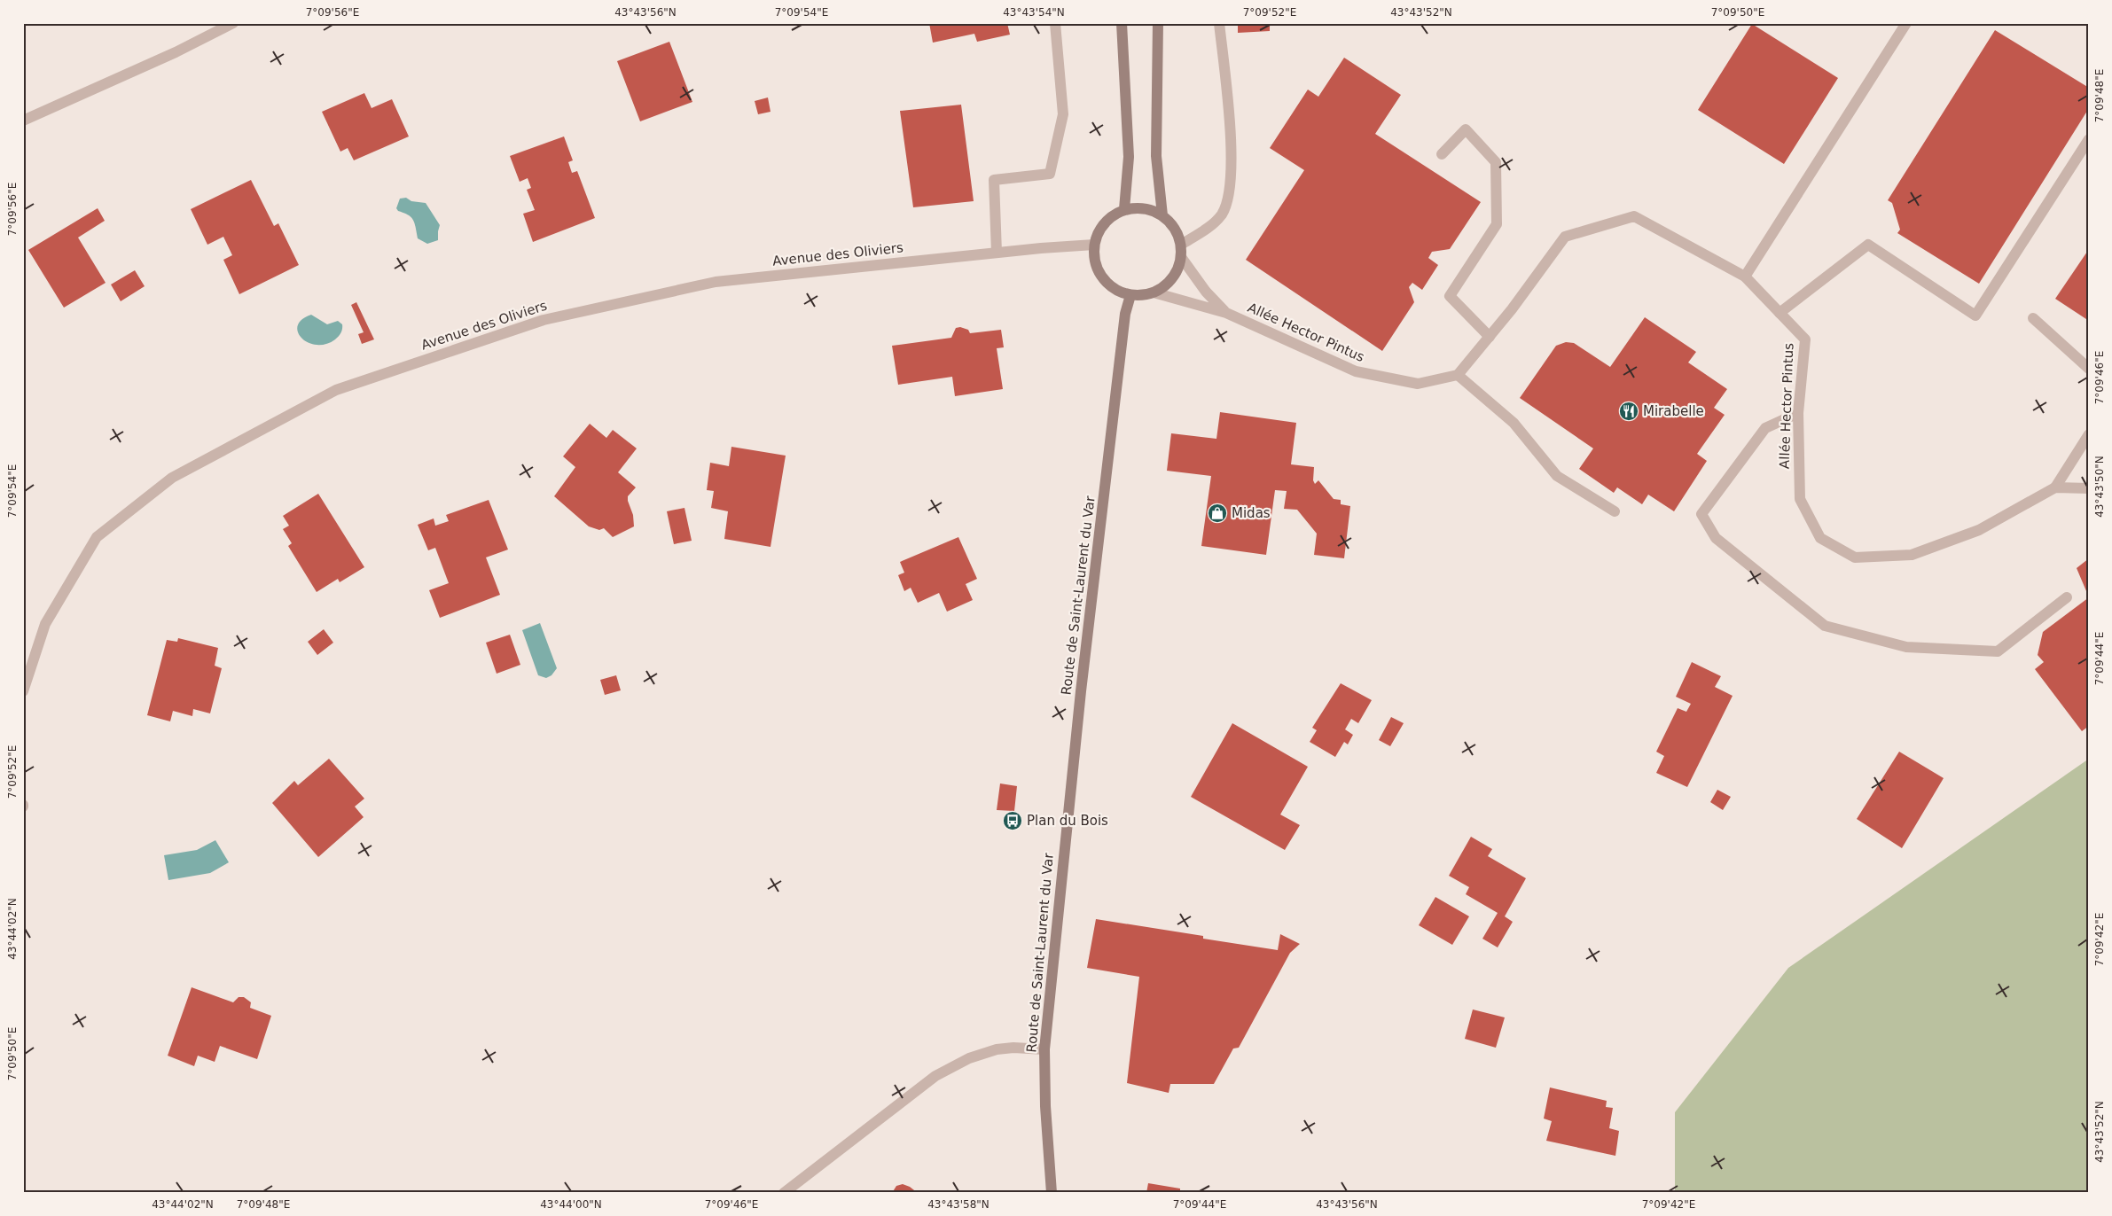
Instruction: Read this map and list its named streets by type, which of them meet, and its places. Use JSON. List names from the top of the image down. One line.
{"streets":{"main road":["Route de Saint-Laurent du Var"],"street":["Avenue des Oliviers","Allée Hector Pintus"]},"crossings":[["Avenue des Oliviers","Allée Hector Pintus"],["Avenue des Oliviers","Route de Saint-Laurent du Var"],["Allée Hector Pintus","Route de Saint-Laurent du Var"]],"places":{"restaurant":["Mirabelle"],"shop":["Midas"],"bus stop":["Plan du Bois"]},"coordinates":["7°09'56\"E","43°43'56\"N","7°09'54\"E","43°43'54\"N","7°09'52\"E","43°43'52\"N","7°09'50\"E","7°09'48\"E","7°09'46\"E","43°43'50\"N","7°09'44\"E","43°44'02\"N","7°09'42\"E","43°44'00\"N","43°43'58\"N"]}
